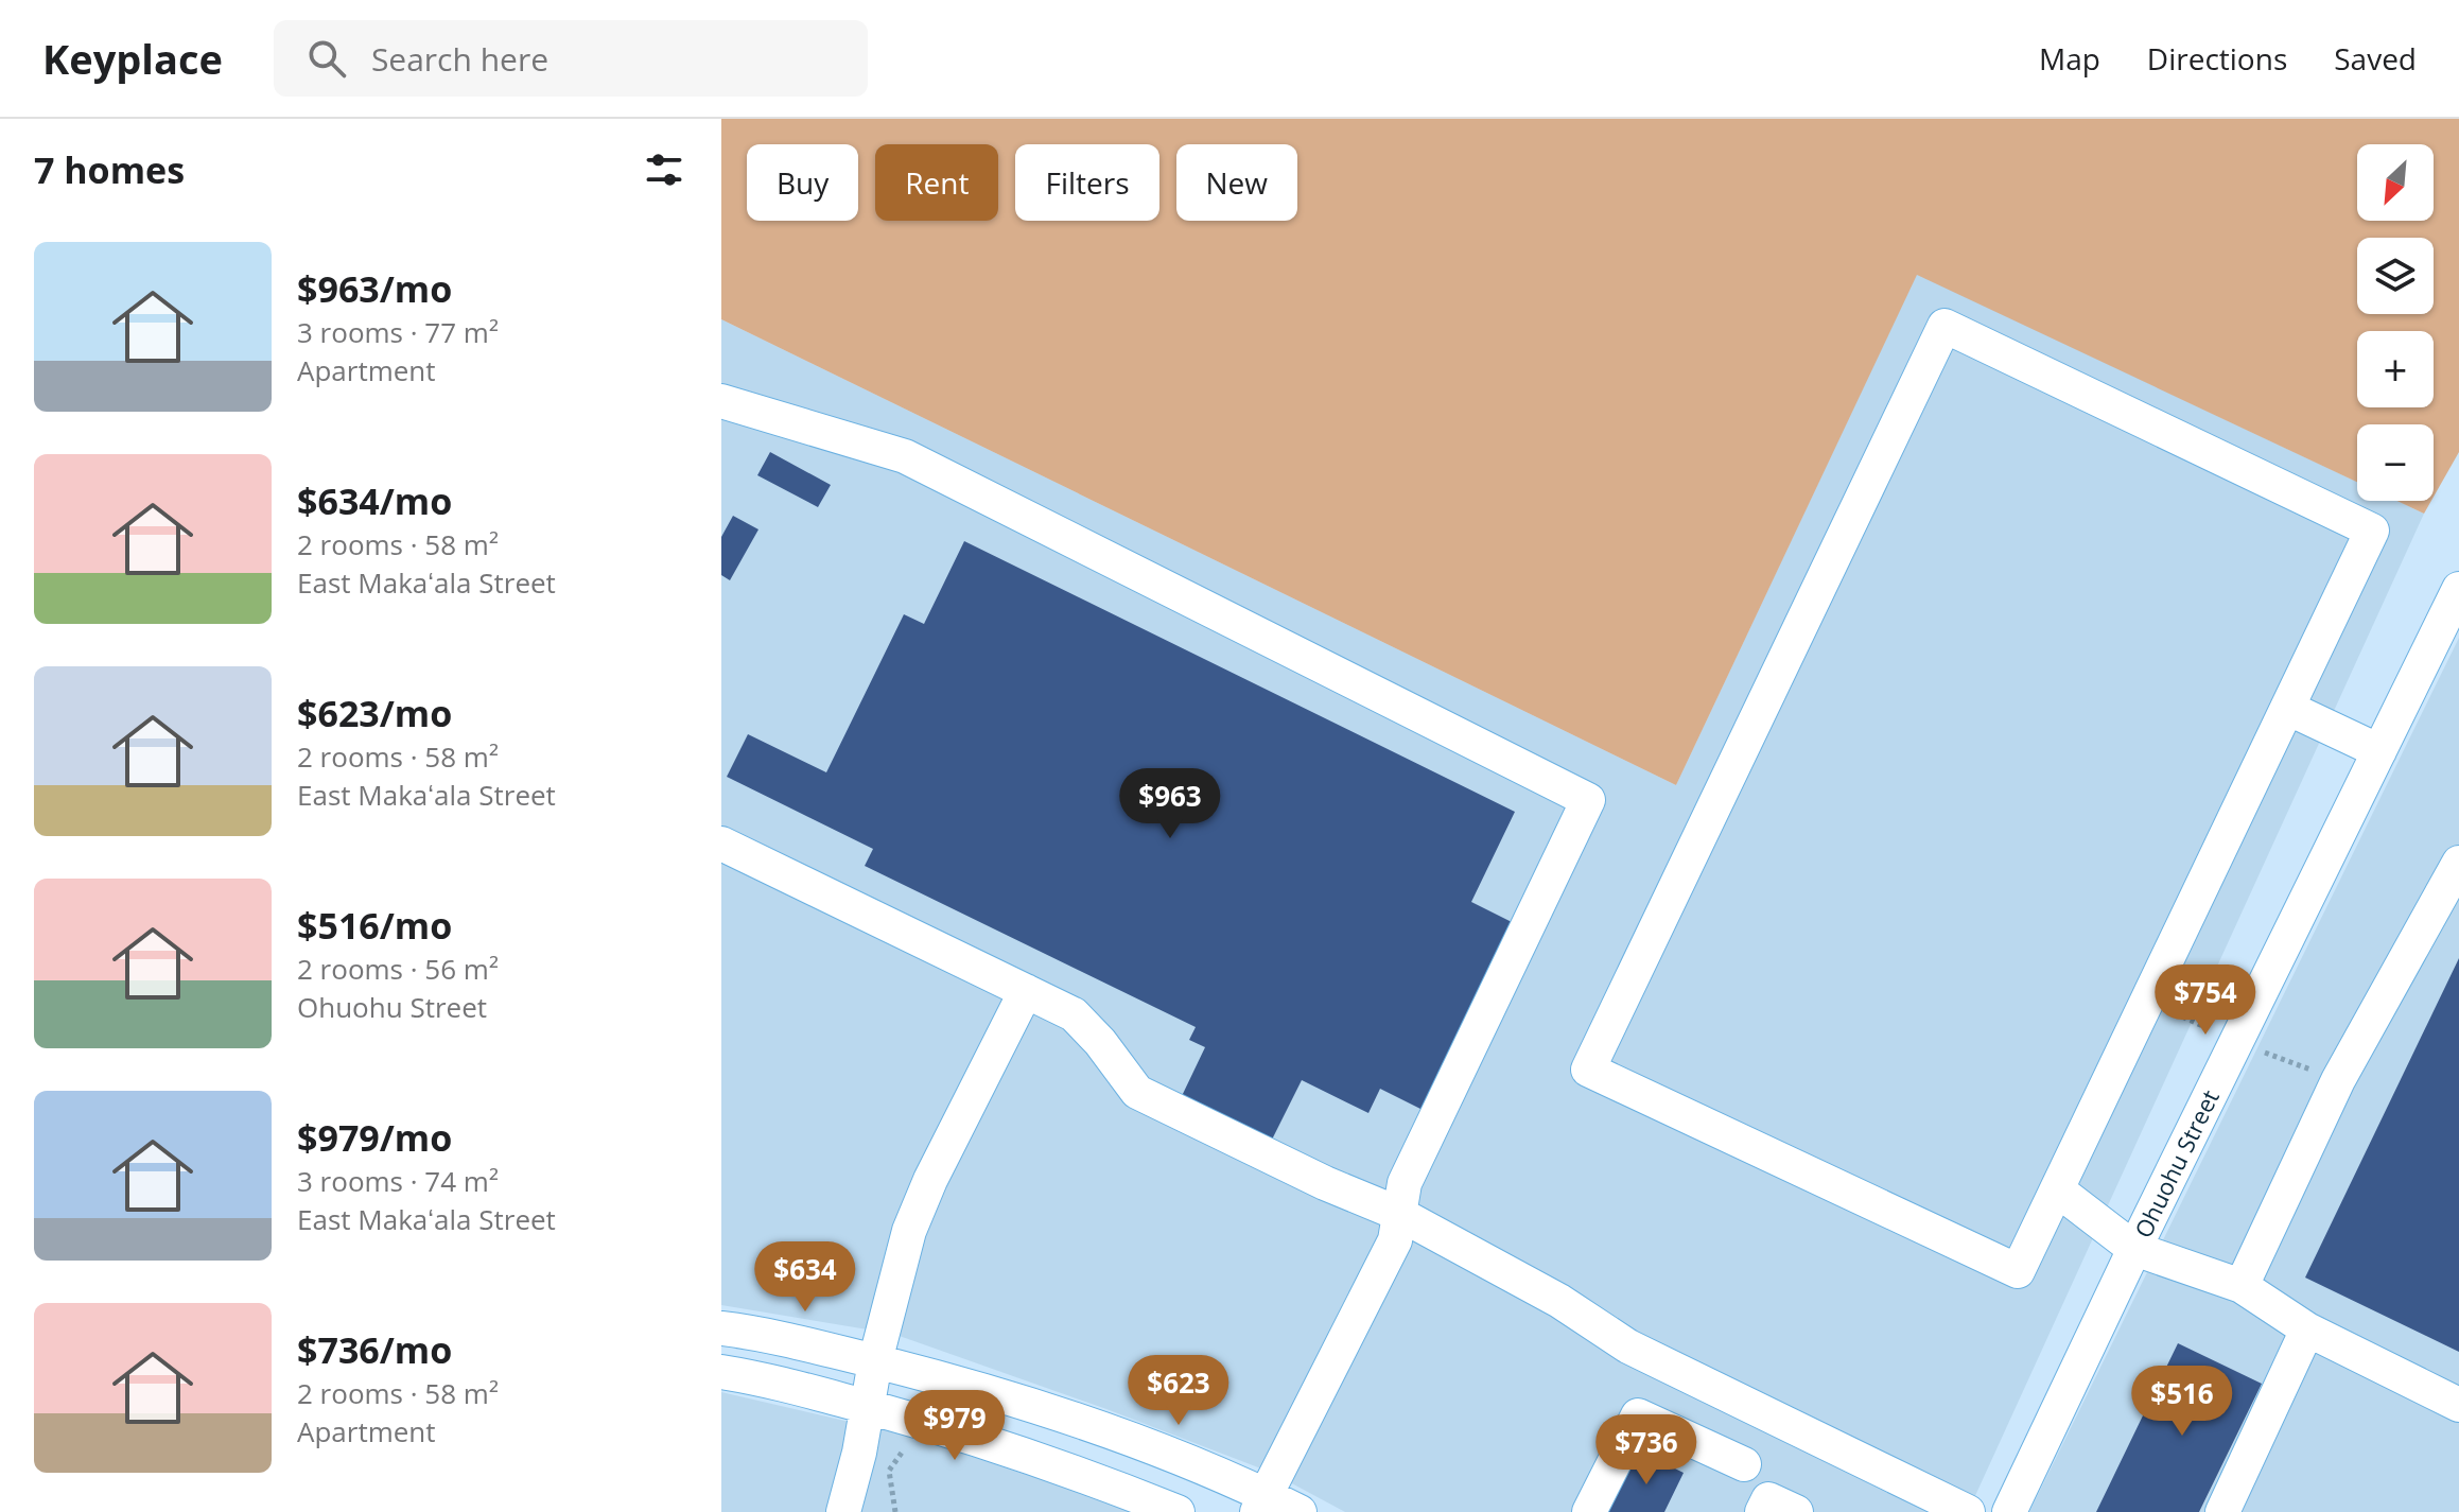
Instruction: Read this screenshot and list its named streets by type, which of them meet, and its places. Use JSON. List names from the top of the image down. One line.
{"streets":{"street":["Ohuohu Street"]},"north":"bottom left","page":{"header":"Keyplace","search":"Search here","nav":["Map","Directions","Saved"],"heading":"7 homes","map_buttons":["+","−"],"chip":["Buy","Rent","Filters","New"],"list":[{"name":"$963/mo","note":"3 rooms · 77 m² · Apartment"},{"name":"$634/mo","note":"2 rooms · 58 m² · East Makaʻala Street"},{"name":"$623/mo","note":"2 rooms · 58 m² · East Makaʻala Street"},{"name":"$516/mo","note":"2 rooms · 56 m² · Ohuohu Street"},{"name":"$979/mo","note":"3 rooms · 74 m² · East Makaʻala Street"},{"name":"$736/mo","note":"2 rooms · 58 m² · Apartment"}],"price":["$963","$754","$634","$623","$516","$979","$736"]}}
